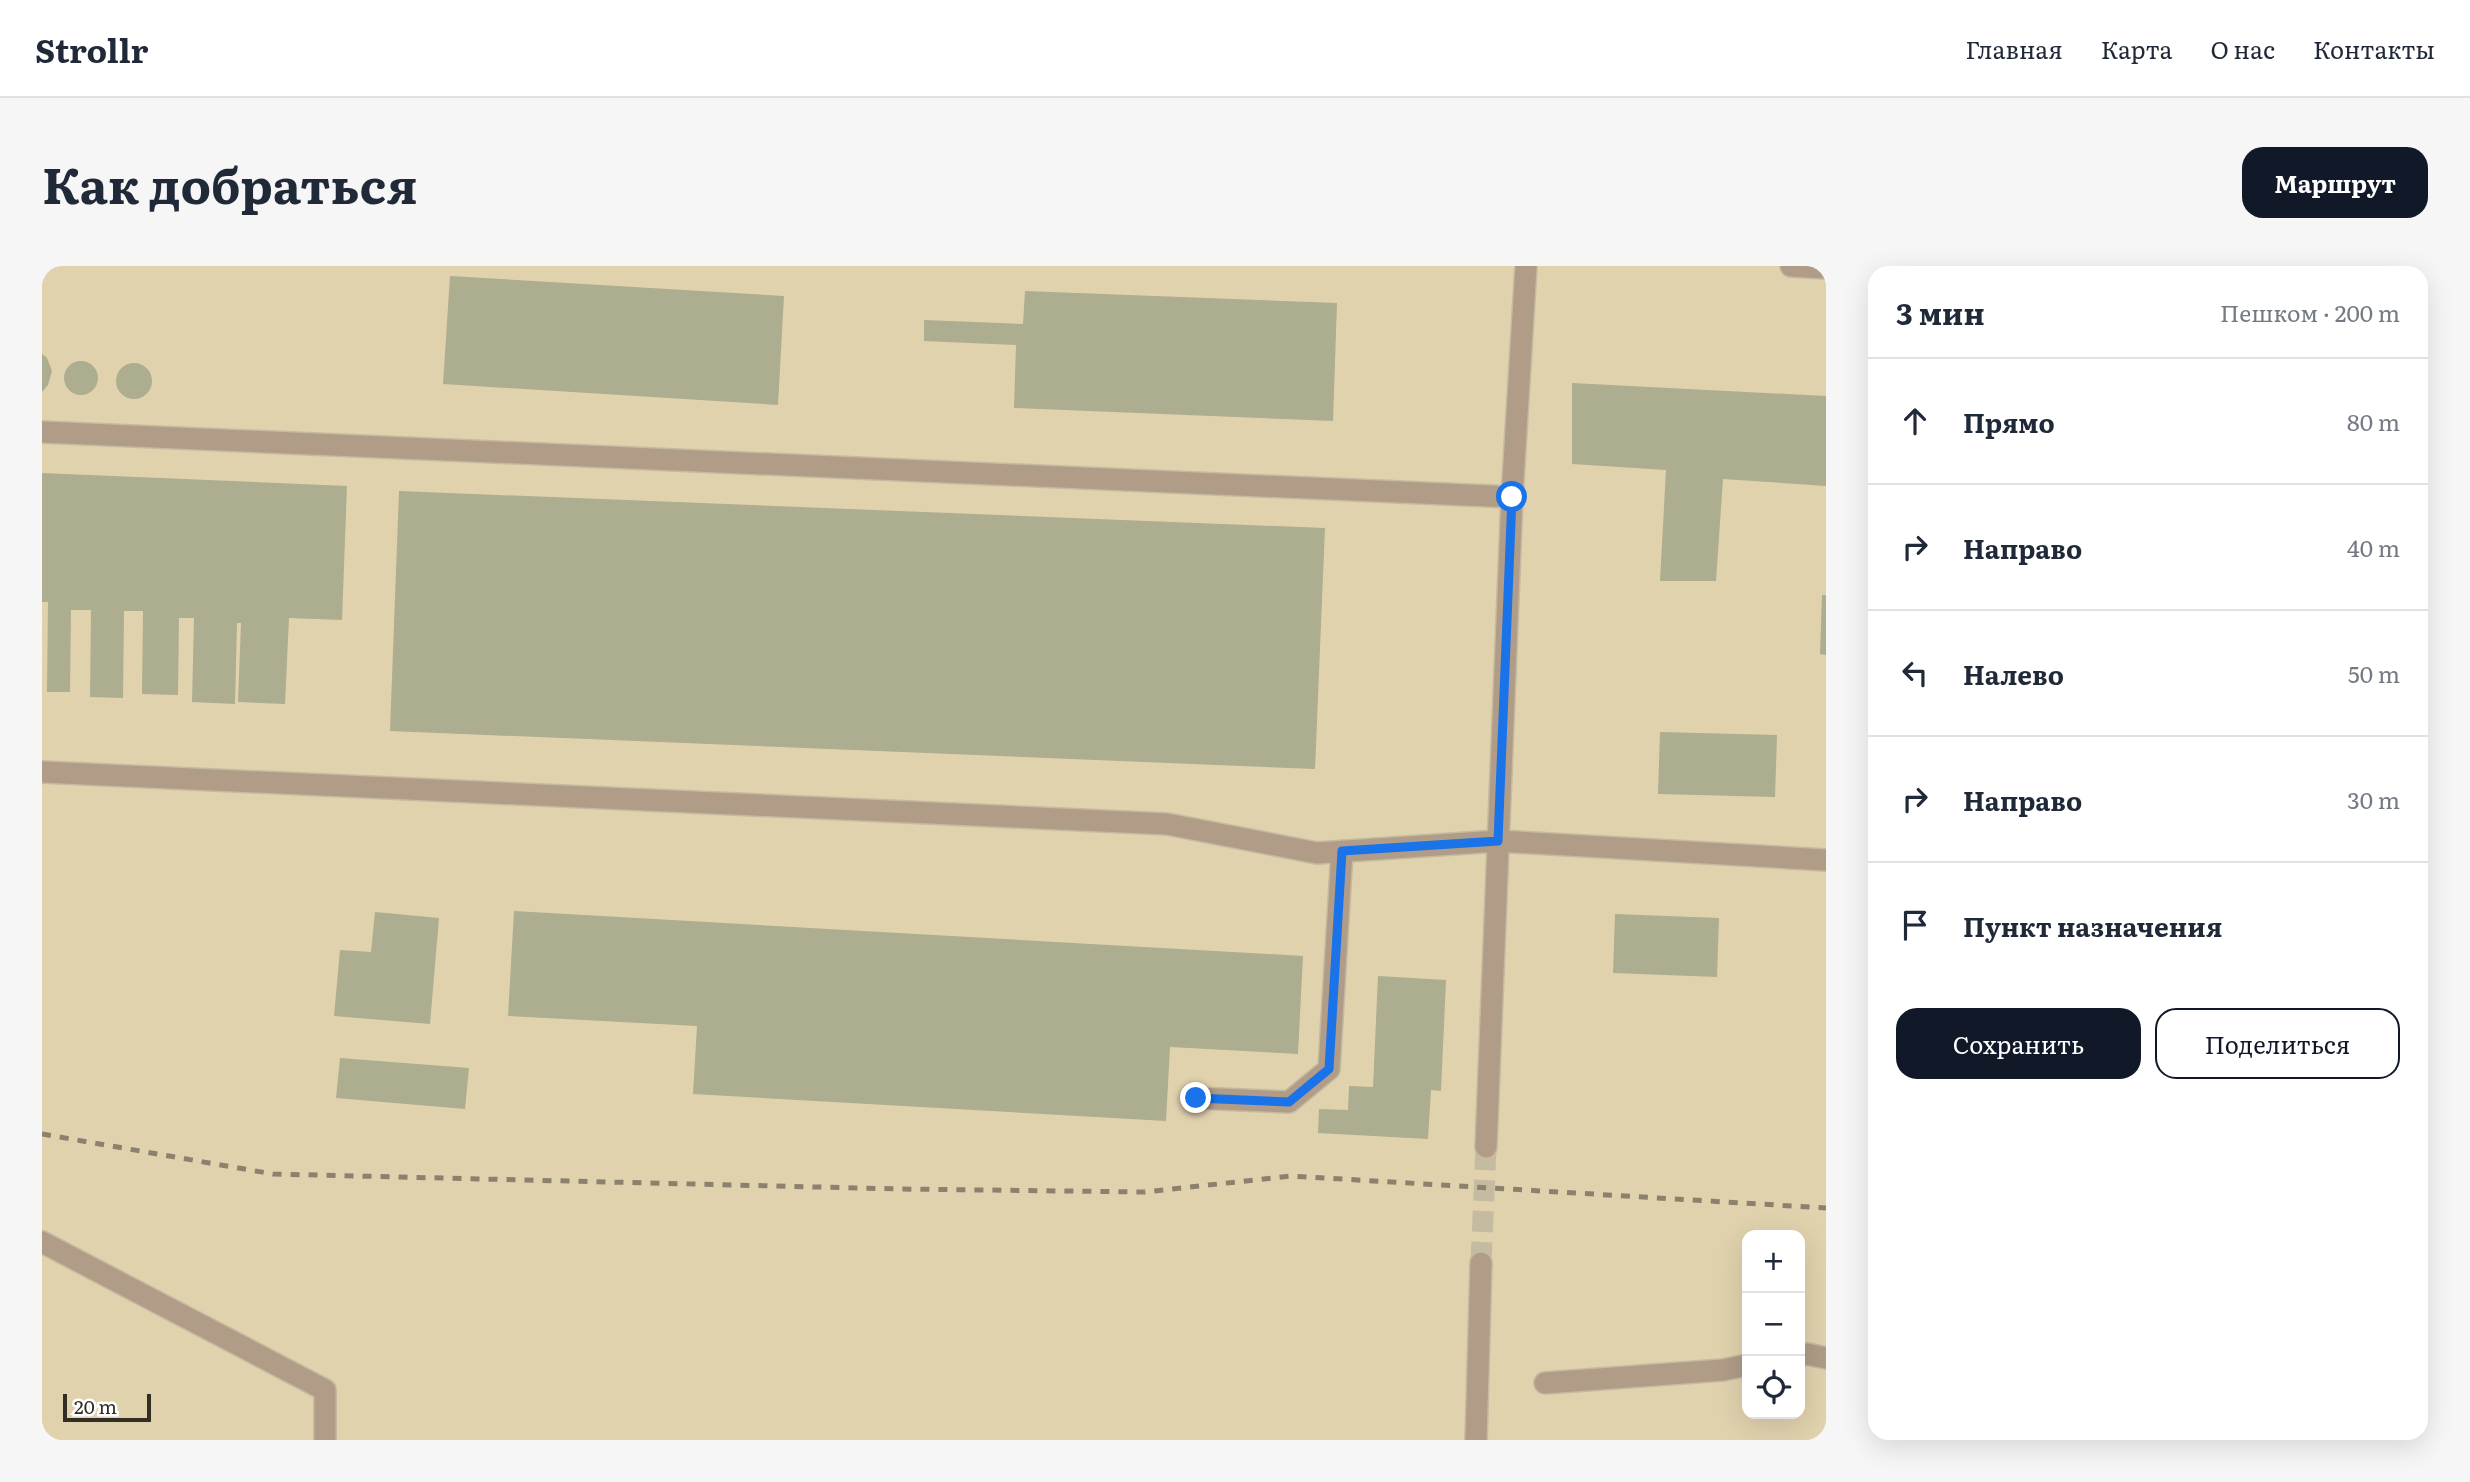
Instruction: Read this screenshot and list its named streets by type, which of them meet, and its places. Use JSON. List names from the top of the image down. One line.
{"scale_bar":"20 m","page":{"header":"Strollr","nav":["Главная","Карта","О нас","Контакты"],"title":"Как добраться","buttons":["Маршрут",["Сохранить","Поделиться"]],"heading":["3 мин","Пешком · 200 m"],"list":[["Прямо","80 m"],["Направо","40 m"],["Налево","50 m"],["Направо","30 m"],"Пункт назначения"],"map_buttons":["+","−"],"scale":"20 m"}}
